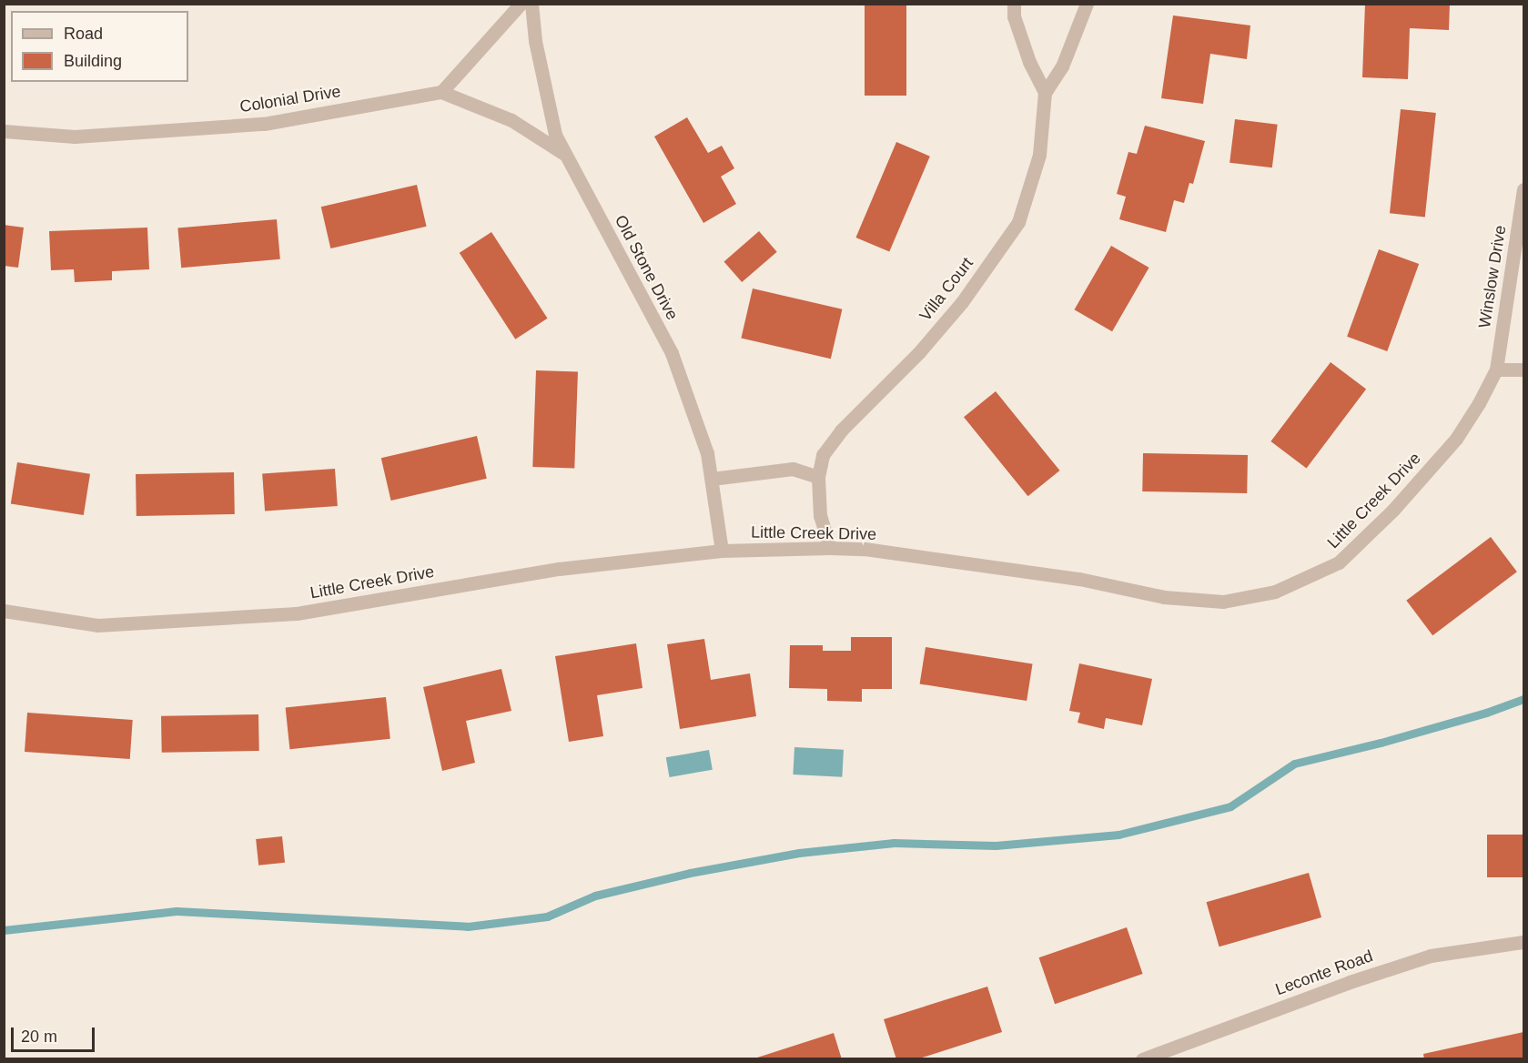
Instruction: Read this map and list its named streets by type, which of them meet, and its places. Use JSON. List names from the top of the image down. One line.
{"streets":{"street":["Colonial Drive","Old Stone Drive","Winslow Drive","Villa Court","Little Creek Drive","Leconte Road"]},"crossings":[["Old Stone Drive","Little Creek Drive"],["Winslow Drive","Little Creek Drive"],["Villa Court","Little Creek Drive"]],"legend":["Road","Building"],"scale_bar":"20 m"}
